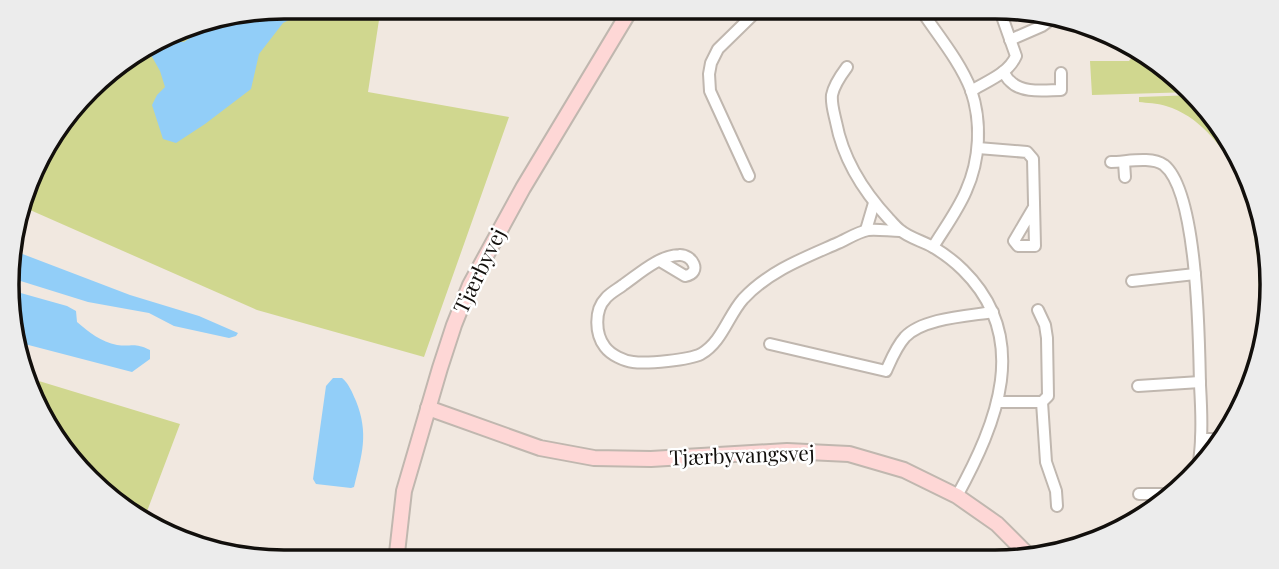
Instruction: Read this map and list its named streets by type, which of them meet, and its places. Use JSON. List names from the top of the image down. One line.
{"streets":{"street":["Tjærbyvej","Tjærbyvangsvej"]},"crossings":[["Tjærbyvej","Tjærbyvangsvej"]]}
